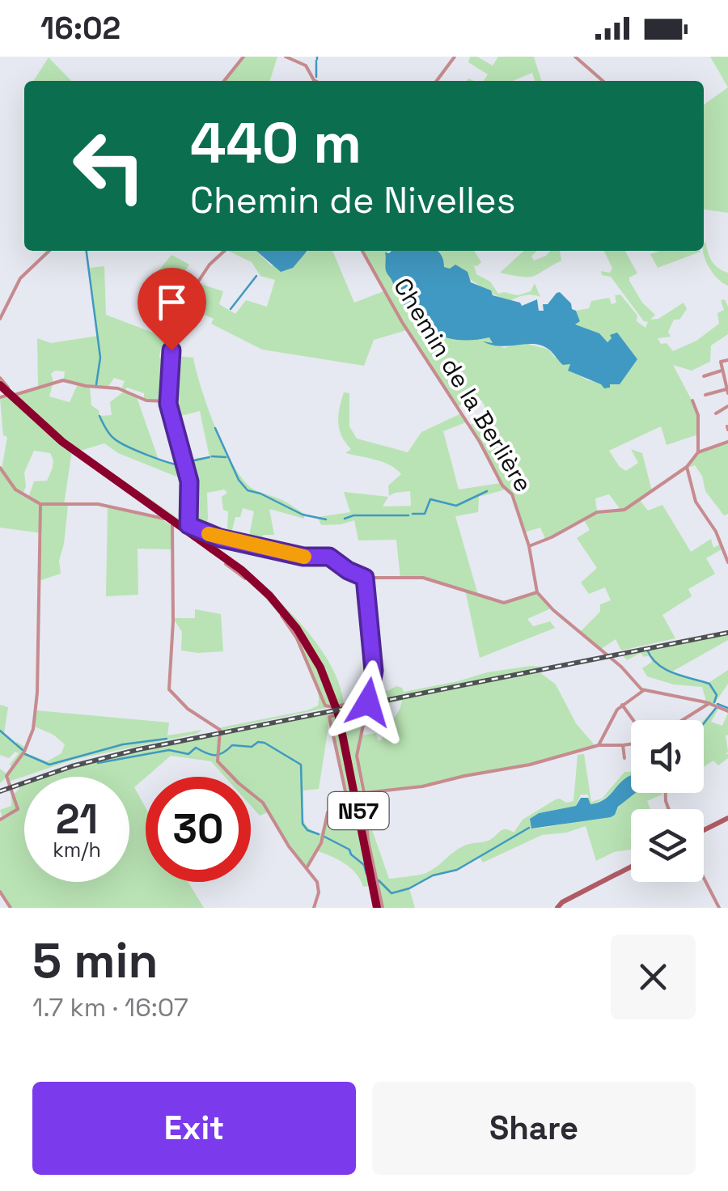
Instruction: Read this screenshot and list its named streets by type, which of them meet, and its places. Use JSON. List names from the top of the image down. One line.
{"streets":{"highway":["N57"],"street":["Chemin de la Berlière"]},"page":{"status":"16:02","turn":["440 m","Chemin de Nivelles"],"speed":"21 km/h","limit":"30","heading":["5 min","1.7 km · 16:07"],"buttons":["Exit","Share"]}}
